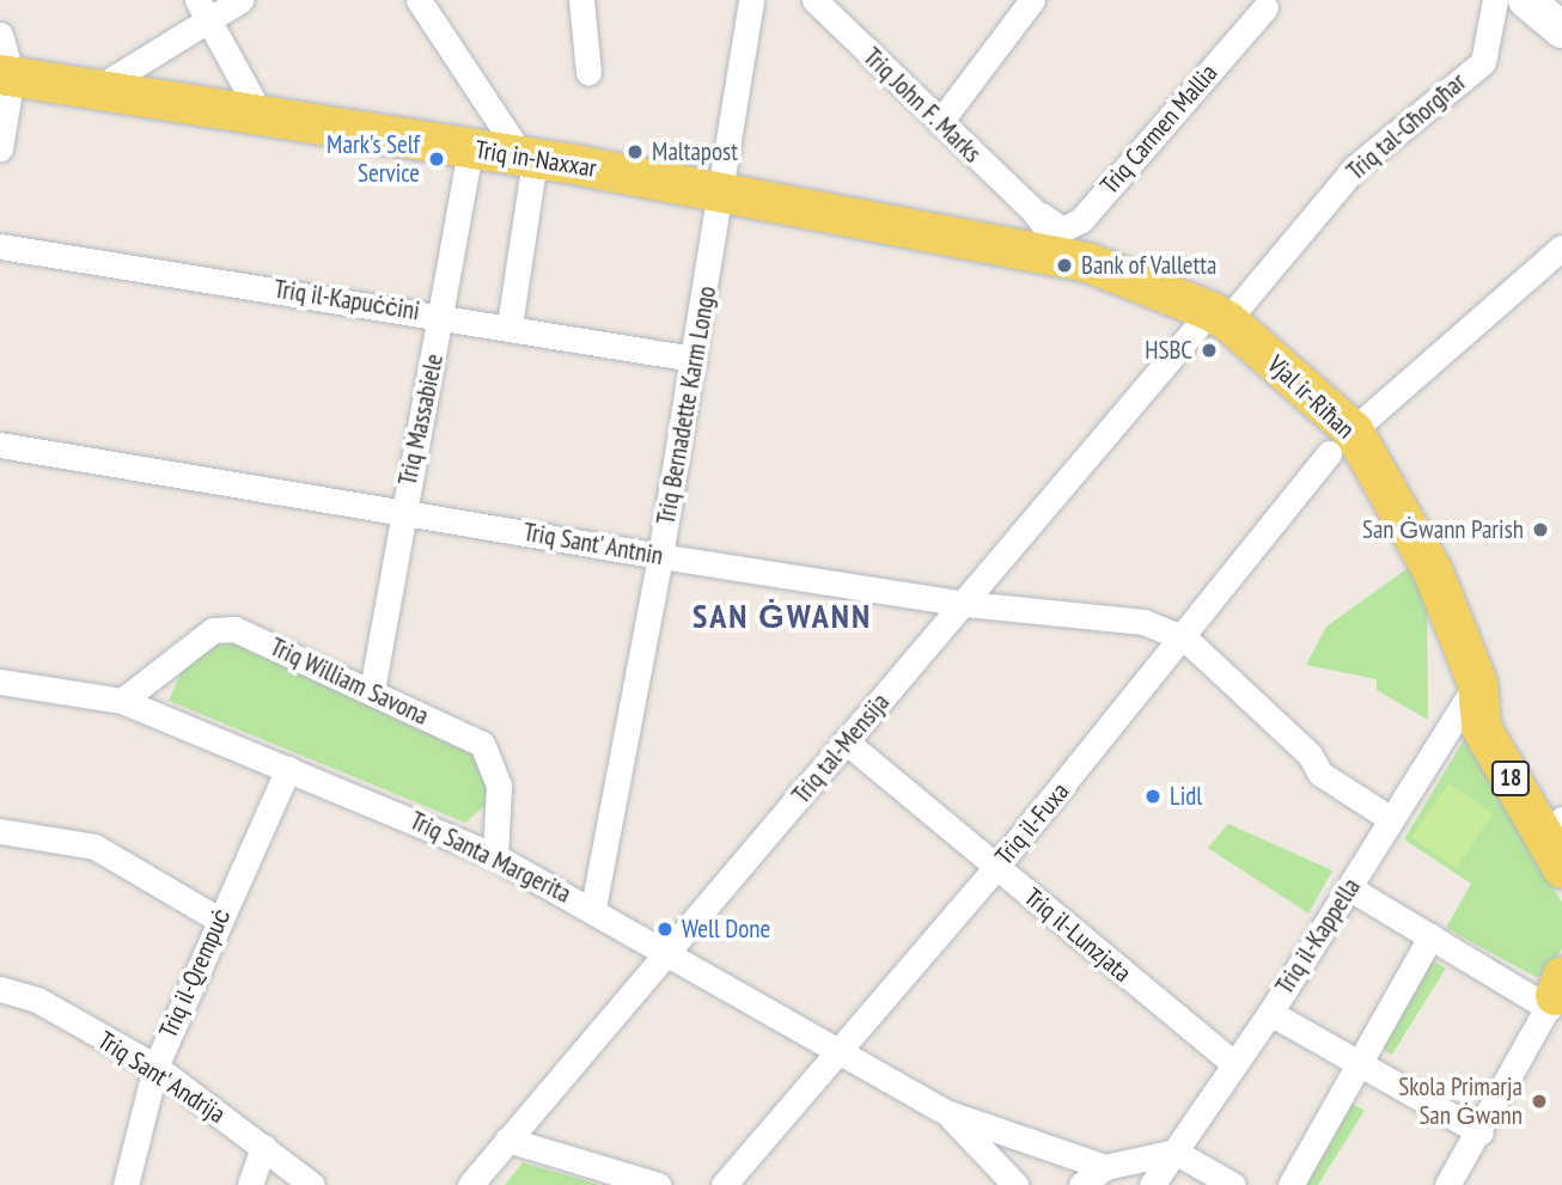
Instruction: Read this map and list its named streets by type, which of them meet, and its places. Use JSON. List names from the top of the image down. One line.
{"streets":{"main road":["Triq in-Naxxar","Vjal ir-Riħan","18"],"street":["Triq John F. Marks","Triq tal-Għorgħar","Triq Carmen Mallia","Triq il-Kapuċċini","Triq Bernadette Karm Longo","Triq Massabiele","Triq Sant' Antnin","Triq William Savona","Triq tal-Mensija","Triq il-Fuxa","Triq Santa Margerita","Triq il-Lunzjata","Triq il-Kappella","Triq il-Qrempuċ","Triq Sant' Andrija"]},"crossings":[["Triq John F. Marks","Triq Carmen Mallia"],["Triq John F. Marks","Triq in-Naxxar"],["Triq tal-Għorgħar","Triq in-Naxxar"],["Triq tal-Għorgħar","Vjal ir-Riħan"],["Triq tal-Għorgħar","Triq tal-Mensija"],["Triq in-Naxxar","Vjal ir-Riħan"],["Triq in-Naxxar","Triq Bernadette Karm Longo"],["Triq in-Naxxar","Triq Massabiele"],["Triq in-Naxxar","Triq tal-Mensija"],["Triq il-Kapuċċini","Triq Bernadette Karm Longo"],["Triq il-Kapuċċini","Triq Massabiele"],["Vjal ir-Riħan","Triq tal-Mensija"],["Vjal ir-Riħan","Triq il-Fuxa"],["Vjal ir-Riħan","Triq il-Kappella"],["Triq Bernadette Karm Longo","Triq Sant' Antnin"],["Triq Bernadette Karm Longo","Triq Santa Margerita"],["Triq Massabiele","Triq Sant' Antnin"],["Triq Massabiele","Triq William Savona"],["Triq Sant' Antnin","Triq tal-Mensija"],["Triq Sant' Antnin","Triq il-Fuxa"],["Triq William Savona","Triq Santa Margerita"],["Triq tal-Mensija","Triq Santa Margerita"],["Triq tal-Mensija","Triq il-Lunzjata"],["Triq il-Fuxa","Triq Santa Margerita"],["Triq il-Fuxa","Triq il-Lunzjata"],["Triq Santa Margerita","Triq il-Qrempuċ"],["Triq il-Lunzjata","Triq il-Kappella"],["Triq il-Qrempuċ","Triq Sant' Andrija"]],"districts":["SAN ĠWANN"],"places":["Maltapost","Mark's Self Service","Bank of Valletta","HSBC","San Ġwann Parish","Lidl","Well Done","Skola Primarja San Ġwann"]}
